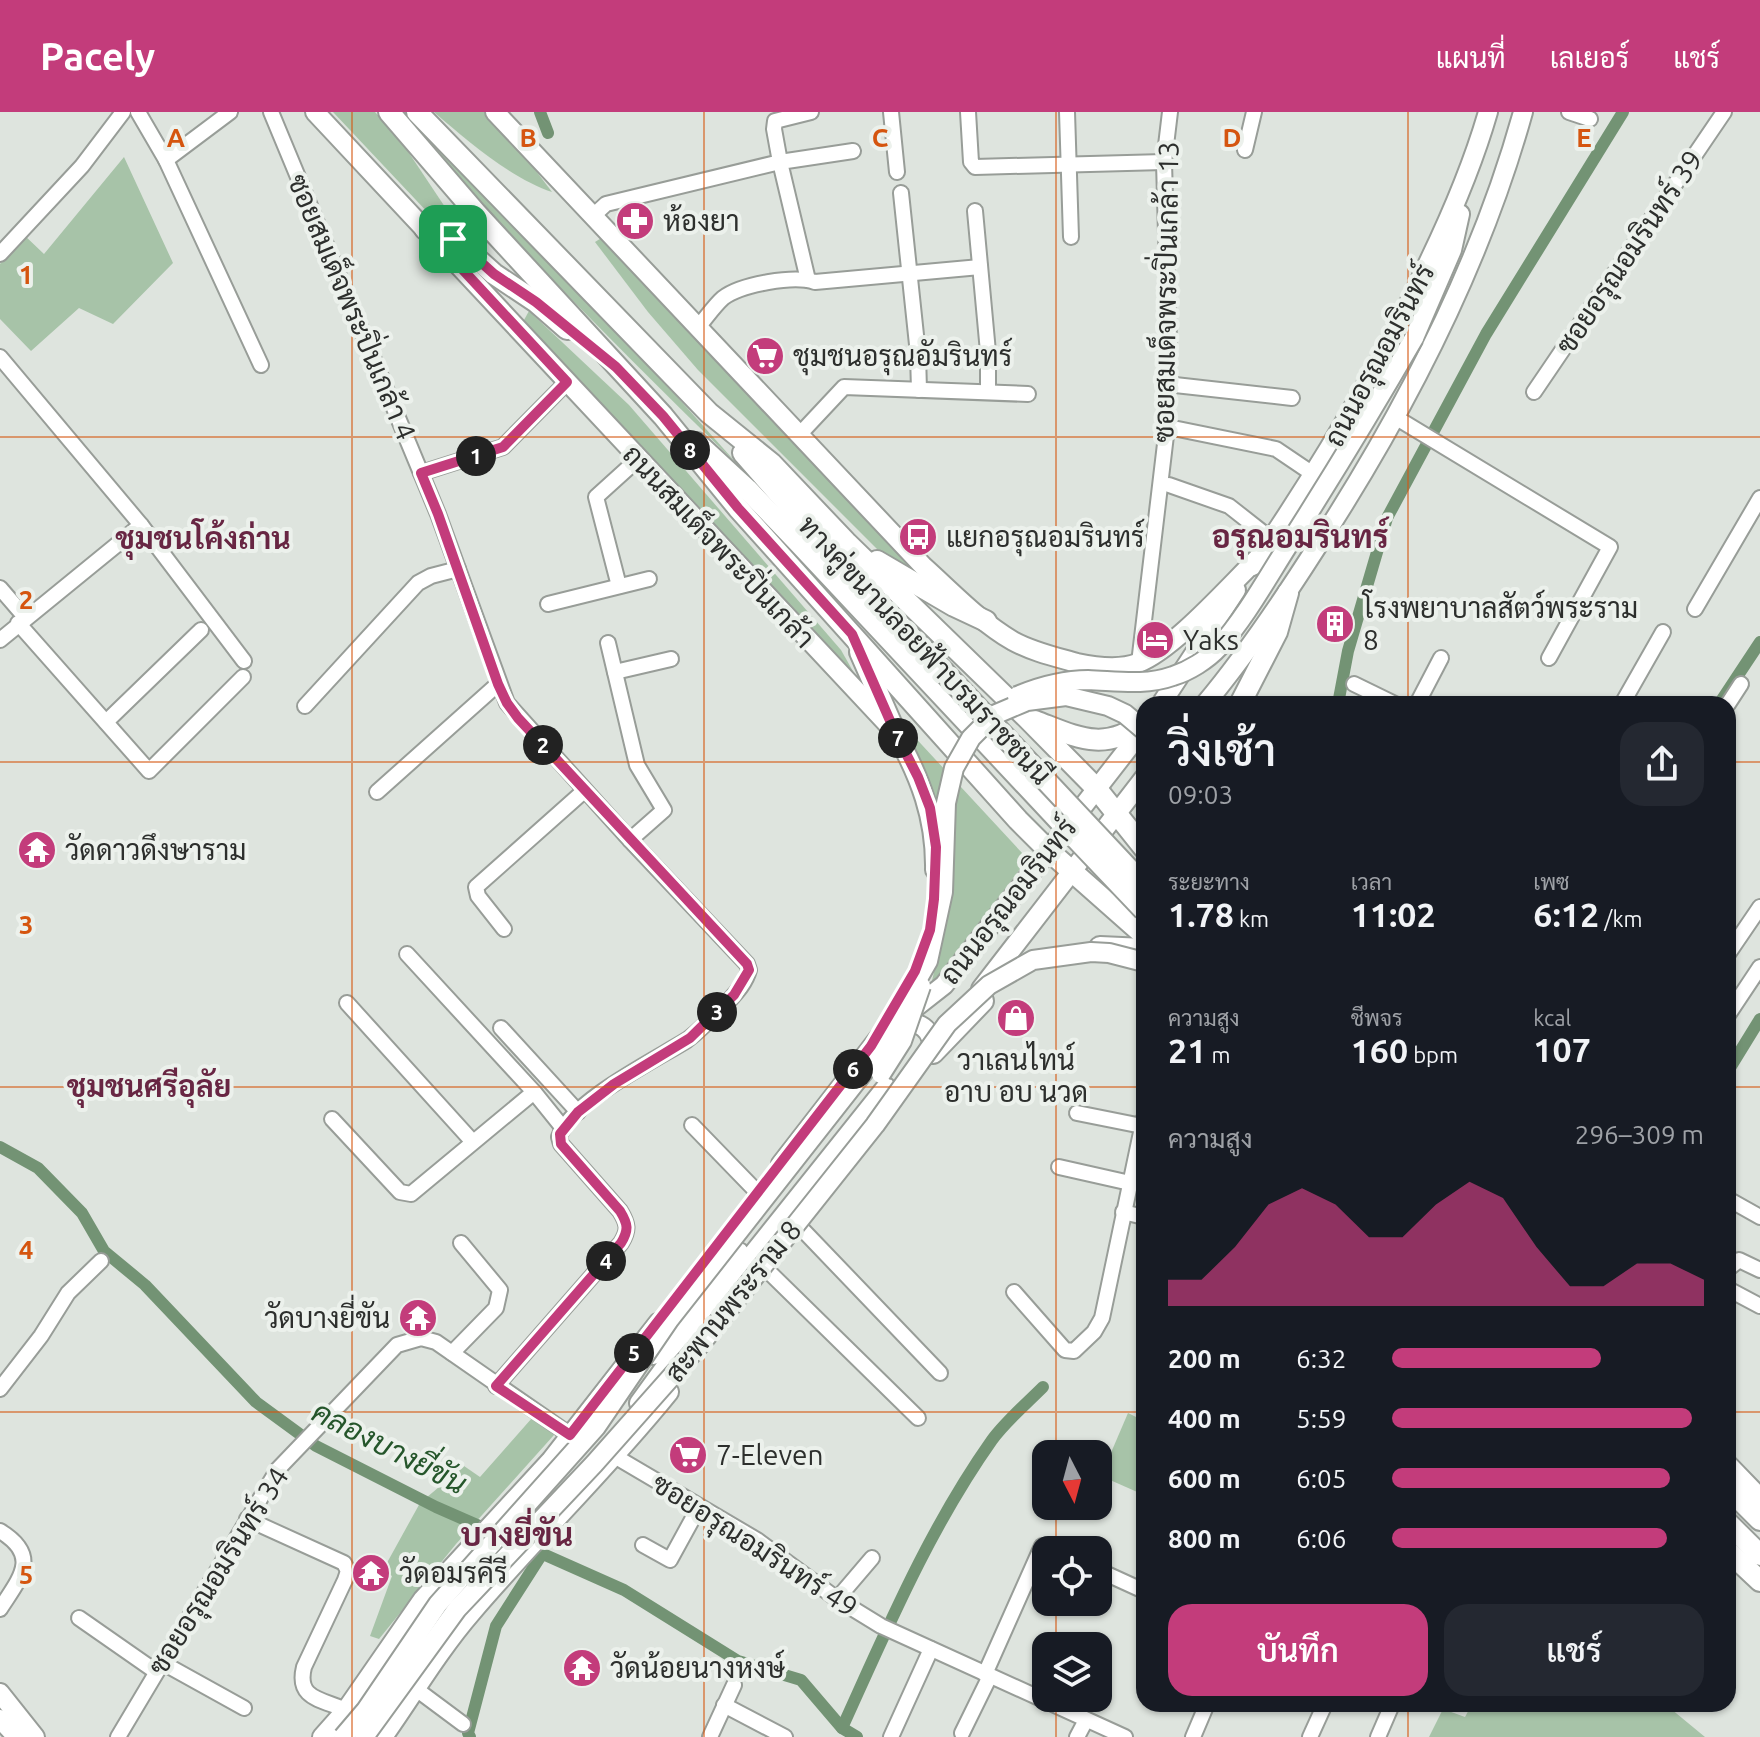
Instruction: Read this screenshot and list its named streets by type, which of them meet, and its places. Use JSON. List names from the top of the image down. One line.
{"streets":{"main road":["ถนนอรุณอมรินทร์","ถนนสมเด็จพระปิ่นเกล้า","ทางคู่ขนานลอยฟ้าบรมราชชนนี","สะพานพระราม 8"],"street":["ซอยอรุณอมรินทร์ 39","ซอยสมเด็จพระปิ่นเกล้า 13","ซอยสมเด็จพระปิ่นเกล้า 4","ซอยอรุณอมรินทร์ 49","ซอยอรุณอมรินทร์ 34"]},"crossings":[["ถนนอรุณอมรินทร์","ถนนสมเด็จพระปิ่นเกล้า"],["ถนนอรุณอมรินทร์","ซอยอรุณอมรินทร์ 49"],["ถนนสมเด็จพระปิ่นเกล้า","ทางคู่ขนานลอยฟ้าบรมราชชนนี"]],"districts":["อรุณอมรินทร์","ชุมชนโค้งถ่าน","ชุมชนศรีอุลัย","บางยี่ขัน"],"water":["คลองบางยี่ขัน"],"places":{"pharmacy":["ห้องยา"],"supermarket":["ชุมชนอรุณอัมรินทร์","7-Eleven"],"bus stop":["แยกอรุณอมรินทร์"],"building":["โรงพยาบาลสัตว์พระราม 8"],"hotel":["Yaks"],"temple":["วัดดาวดึงษาราม","วัดบางยี่ขัน","วัดอมรคีรี","วัดน้อยนางหงษ์"],"shop":["วาเลนไทน์ อาบ อบ นวด"]},"north":"bottom","page":{"header":"Pacely","nav":["แผนที่","เลเยอร์","แชร์"],"pins":["8","1","7","2","3","6","4","5"],"heading":["วิ่งเช้า","09:03"],"stats":[["ระยะทาง","1.78 km"],["เวลา","11:02"],["เพซ","6:12 /km"],["ความสูง","21 m"],["ชีพจร","160 bpm"],["kcal","107"]],"chart":["ความสูง","296–309 m"],"list":[{"name":"200 m","note":"6:32"},{"name":"400 m","note":"5:59"},{"name":"600 m","note":"6:05"},{"name":"800 m","note":"6:06"}],"buttons":["บันทึก","แชร์"]},"grid":{"columns":["A","B","C","D","E"],"rows":["1","2","3","4","5"]}}
